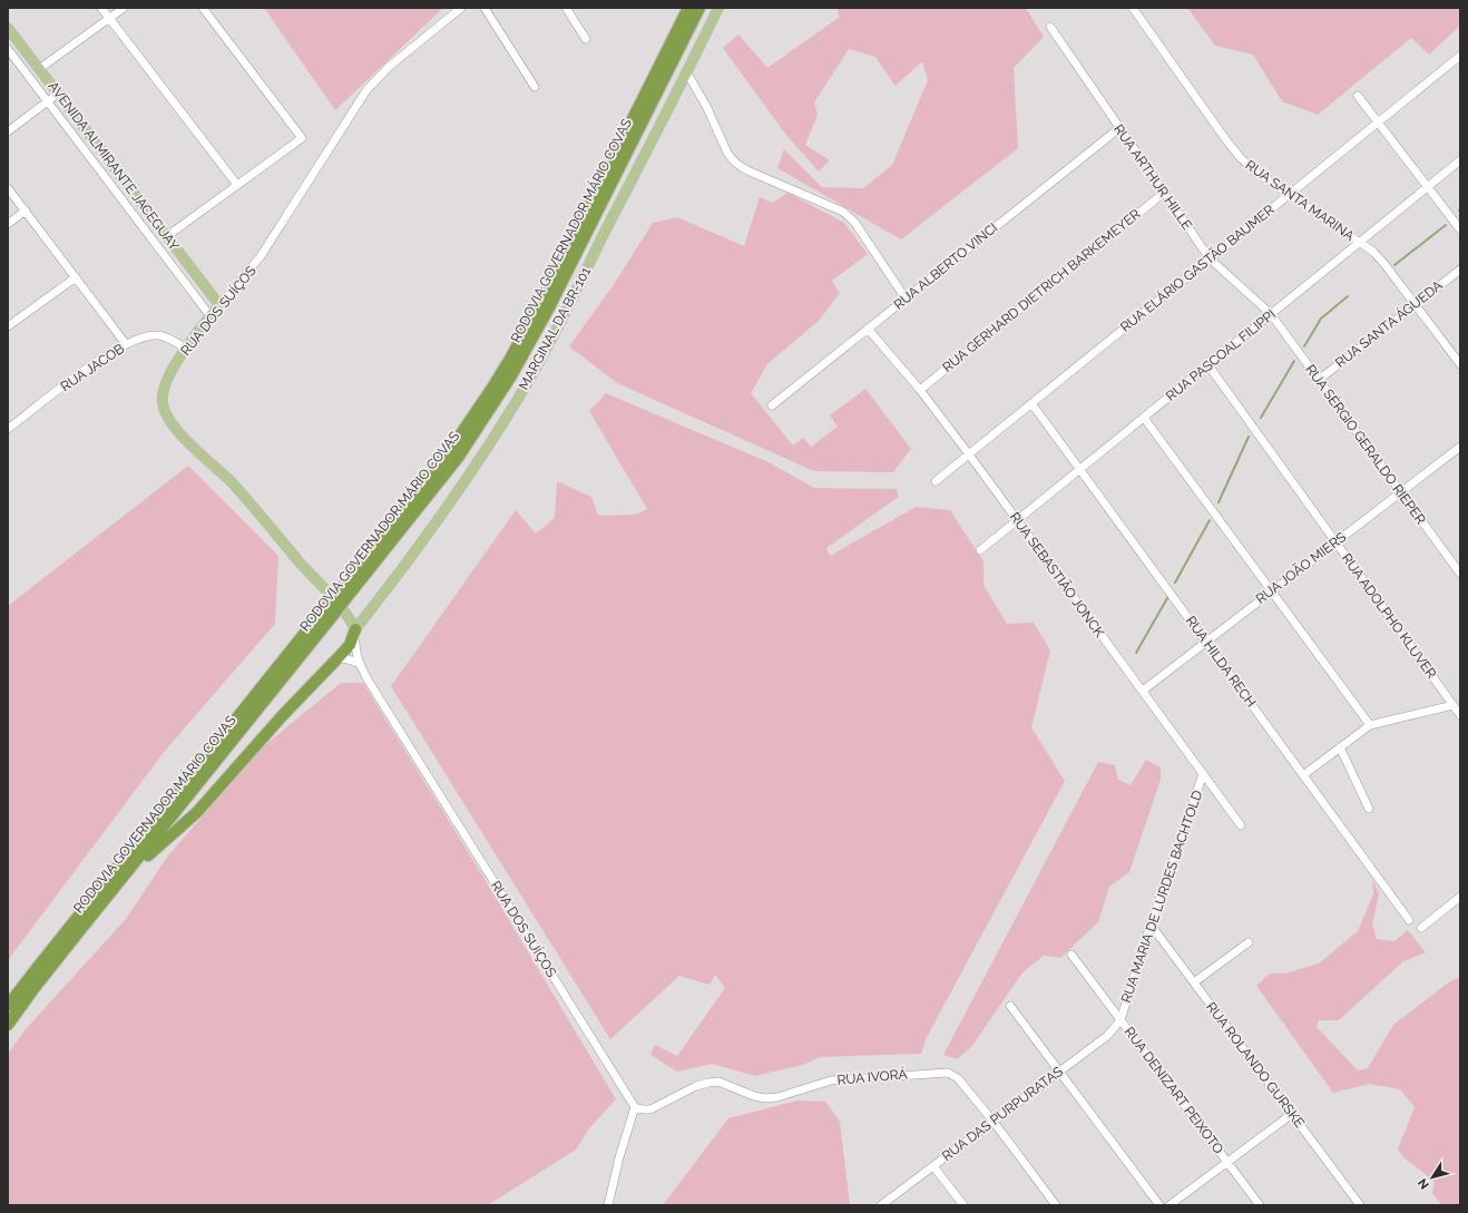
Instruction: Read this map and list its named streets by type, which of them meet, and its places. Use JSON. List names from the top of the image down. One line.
{"streets":{"highway":["RODOVIA GOVERNADOR MÁRIO COVAS"],"main road":["AVENIDA ALMIRANTE JACEGUAY","RUA DOS SUÍÇOS","MARGINAL DA BR-101"],"street":["RUA ARTHUR HILLE","RUA SANTA MARINA","RUA ALBERTO VINCI","RUA ELÁRIO GASTÃO BAUMER","RUA GERHARD DIETRICH BARKEMEYER","RUA SANTA ÁGUEDA","RUA PASCOAL FILIPPI","RUA JACOB","RUA SÉRGIO GERALDO RIEPER","RUA JOÃO MIERS","RUA SEBASTIÃO JONCK","RUA ADOLPHO KLUVER","RUA HILDA RECH","RUA MARIA DE LURDES BACHTOLD","RUA ROLANDO GURSKE","RUA IVORÁ","RUA DENIZART PEIXOTO","RUA DAS PURPURATAS"]},"crossings":[["AVENIDA ALMIRANTE JACEGUAY","RUA DOS SUÍÇOS"],["RUA ARTHUR HILLE","RUA ALBERTO VINCI"],["RUA ARTHUR HILLE","RUA ELÁRIO GASTÃO BAUMER"],["RUA ARTHUR HILLE","RUA GERHARD DIETRICH BARKEMEYER"],["RUA ARTHUR HILLE","RUA PASCOAL FILIPPI"],["RUA ARTHUR HILLE","RUA SÉRGIO GERALDO RIEPER"],["RUA SANTA MARINA","RUA ELÁRIO GASTÃO BAUMER"],["RUA SANTA MARINA","RUA SANTA ÁGUEDA"],["RUA SANTA MARINA","RUA PASCOAL FILIPPI"],["RUA ALBERTO VINCI","RUA SEBASTIÃO JONCK"],["RUA ELÁRIO GASTÃO BAUMER","RUA SEBASTIÃO JONCK"],["RUA ELÁRIO GASTÃO BAUMER","RUA HILDA RECH"],["RUA GERHARD DIETRICH BARKEMEYER","RUA SEBASTIÃO JONCK"],["RUA DOS SUÍÇOS","MARGINAL DA BR-101"],["RUA DOS SUÍÇOS","RUA JACOB"],["RUA DOS SUÍÇOS","RUA IVORÁ"],["RUA SANTA ÁGUEDA","RUA SÉRGIO GERALDO RIEPER"],["RUA PASCOAL FILIPPI","RUA SÉRGIO GERALDO RIEPER"],["RUA PASCOAL FILIPPI","RUA SEBASTIÃO JONCK"],["RUA PASCOAL FILIPPI","RUA ADOLPHO KLUVER"],["RUA PASCOAL FILIPPI","RUA HILDA RECH"],["RUA SÉRGIO GERALDO RIEPER","RUA JOÃO MIERS"],["RUA JOÃO MIERS","RUA SEBASTIÃO JONCK"],["RUA JOÃO MIERS","RUA ADOLPHO KLUVER"],["RUA JOÃO MIERS","RUA HILDA RECH"],["RUA SEBASTIÃO JONCK","RUA MARIA DE LURDES BACHTOLD"],["RUA MARIA DE LURDES BACHTOLD","RUA ROLANDO GURSKE"],["RUA MARIA DE LURDES BACHTOLD","RUA DENIZART PEIXOTO"],["RUA MARIA DE LURDES BACHTOLD","RUA DAS PURPURATAS"],["RUA IVORÁ","RUA DAS PURPURATAS"],["RUA DENIZART PEIXOTO","RUA DAS PURPURATAS"]],"north":"bottom left"}
